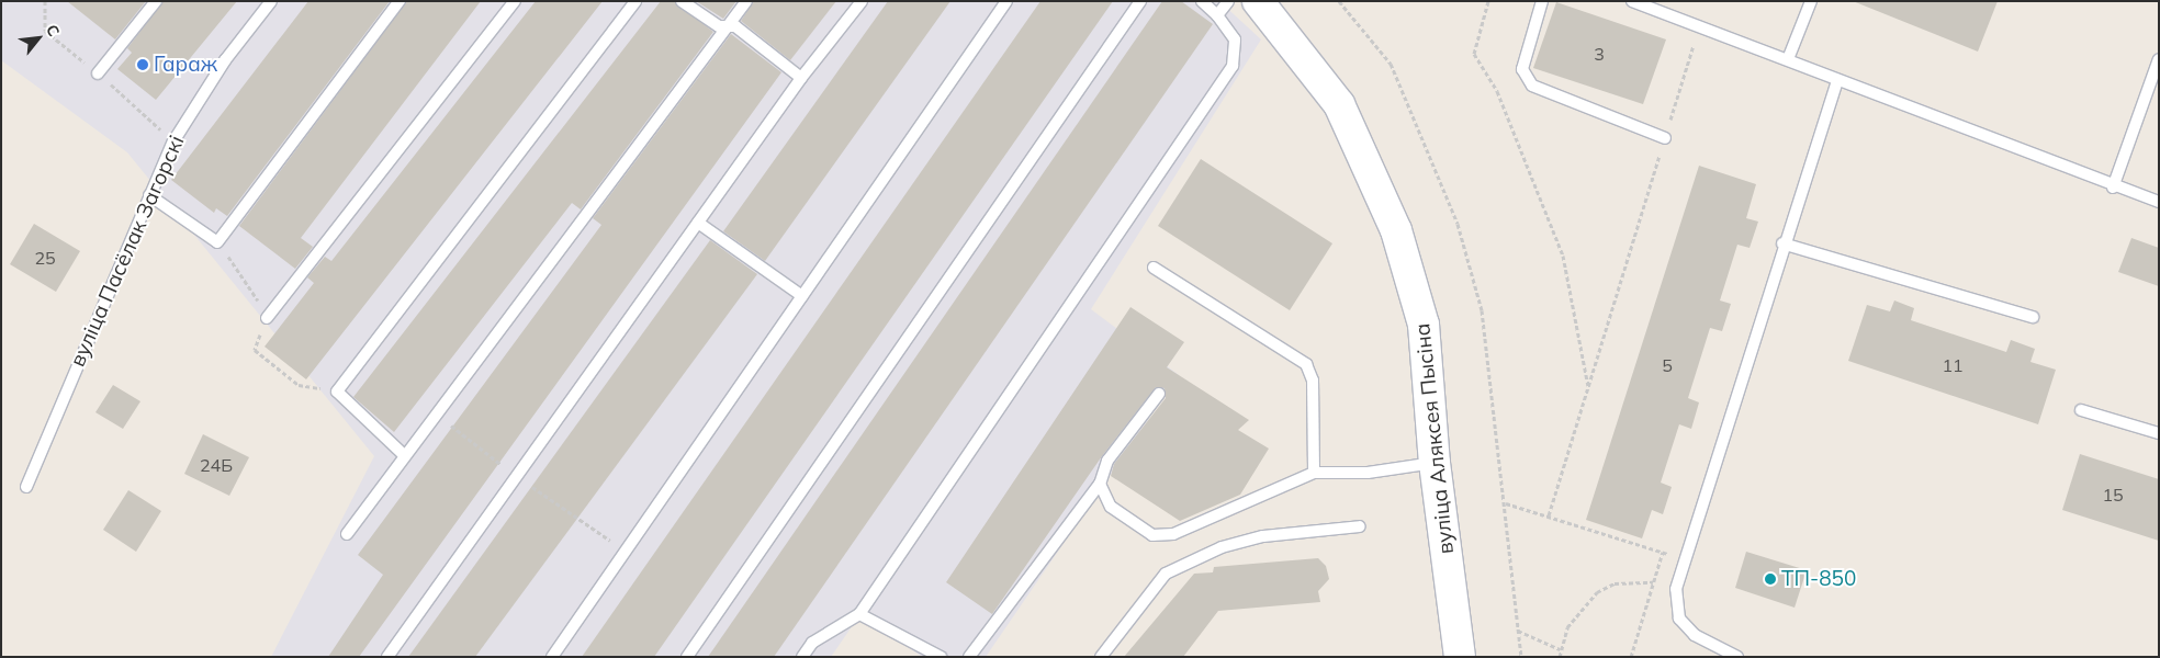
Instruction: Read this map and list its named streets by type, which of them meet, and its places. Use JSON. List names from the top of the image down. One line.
{"streets":{"main road":["вуліца Аляксея Пысіна"],"lane":["вуліца Пасёлак Загорскі"]},"places":["Гараж","ТП-850"],"house_numbers":["3","25","5","11","24Б","15"],"north":"top right"}
